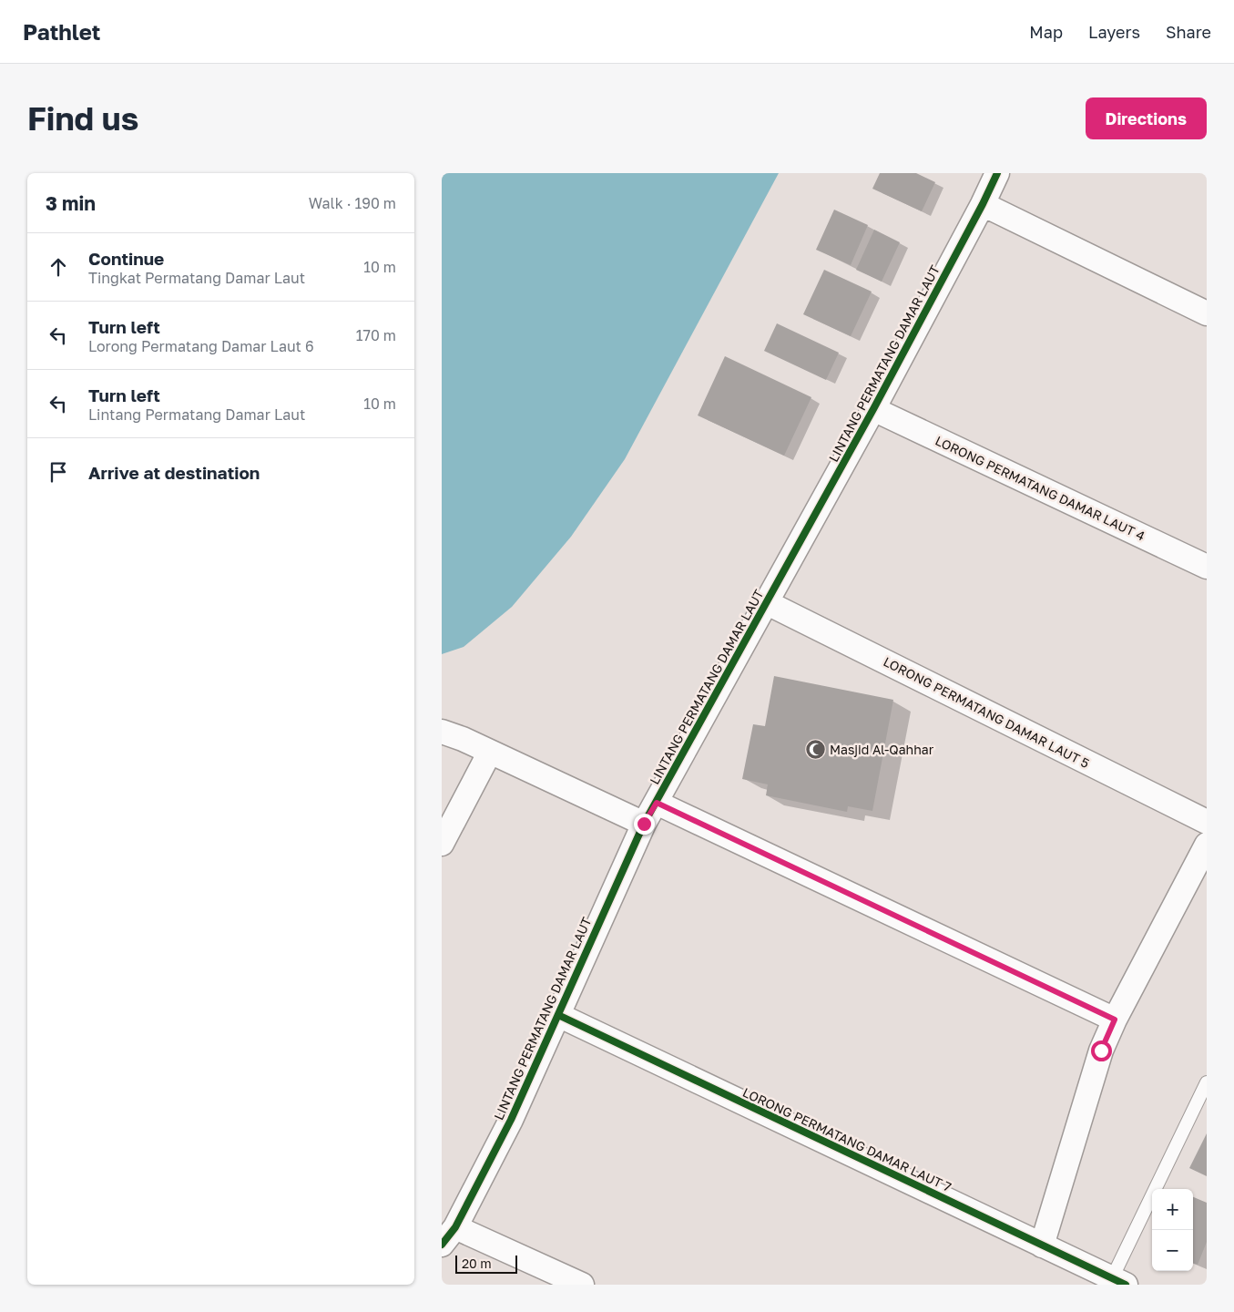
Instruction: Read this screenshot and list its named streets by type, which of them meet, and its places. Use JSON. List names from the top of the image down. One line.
{"streets":{"street":["LINTANG PERMATANG DAMAR LAUT","LORONG PERMATANG DAMAR LAUT 4","LORONG PERMATANG DAMAR LAUT 5","LORONG PERMATANG DAMAR LAUT 7"]},"crossings":[["LINTANG PERMATANG DAMAR LAUT","LORONG PERMATANG DAMAR LAUT 4"],["LINTANG PERMATANG DAMAR LAUT","LORONG PERMATANG DAMAR LAUT 5"],["LINTANG PERMATANG DAMAR LAUT","LORONG PERMATANG DAMAR LAUT 7"]],"places":{"mosque":["Masjid Al-Qahhar"]},"scale_bar":"20 m","page":{"header":"Pathlet","nav":["Map","Layers","Share"],"buttons":"Directions","title":"Find us","heading":["3 min","Walk · 190 m"],"list":[["Continue","Tingkat Permatang Damar Laut","10 m"],["Turn left","Lorong Permatang Damar Laut 6","170 m"],["Turn left","Lintang Permatang Damar Laut","10 m"],"Arrive at destination"],"map_buttons":["+","−"],"scale":"20 m"}}
